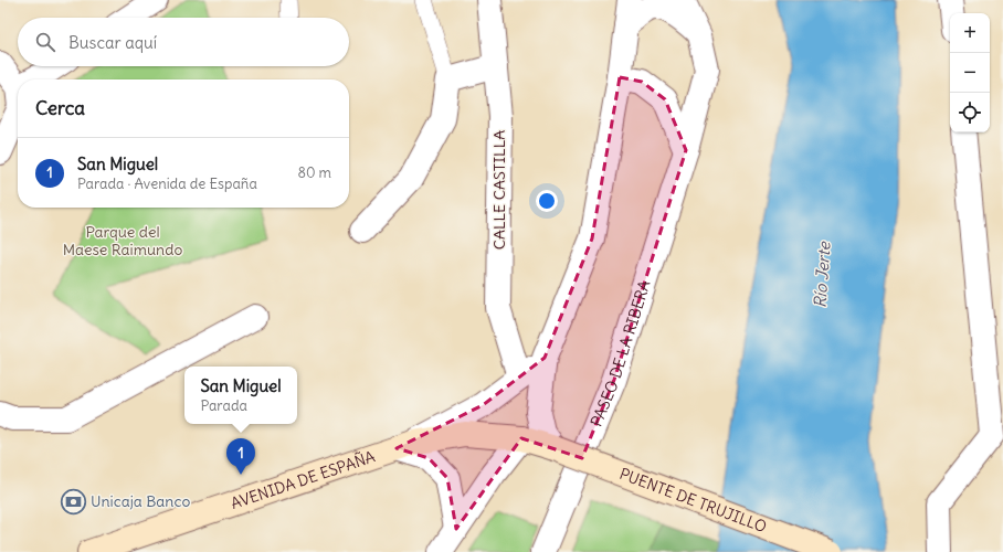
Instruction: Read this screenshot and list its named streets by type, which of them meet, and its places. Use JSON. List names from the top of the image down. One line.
{"streets":{"main road":["AVENIDA DE ESPAÑA","PUENTE DE TRUJILLO"],"street":["CALLE CASTILLA","PASEO DE LA RIBERA"]},"crossings":[["AVENIDA DE ESPAÑA","PUENTE DE TRUJILLO"]],"water":["Río Jerte"],"parks":["Parque del Maese Raimundo"],"places":{"bank":["Unicaja Banco"]},"page":{"map_buttons":["+","−"],"search":"Buscar aquí","heading":"Cerca","list":[{"mark":"1","name":"San Miguel","note":"Parada · Avenida de España","value":"80 m"}],"popup":["San Miguel","Parada"],"pins":"1"}}
